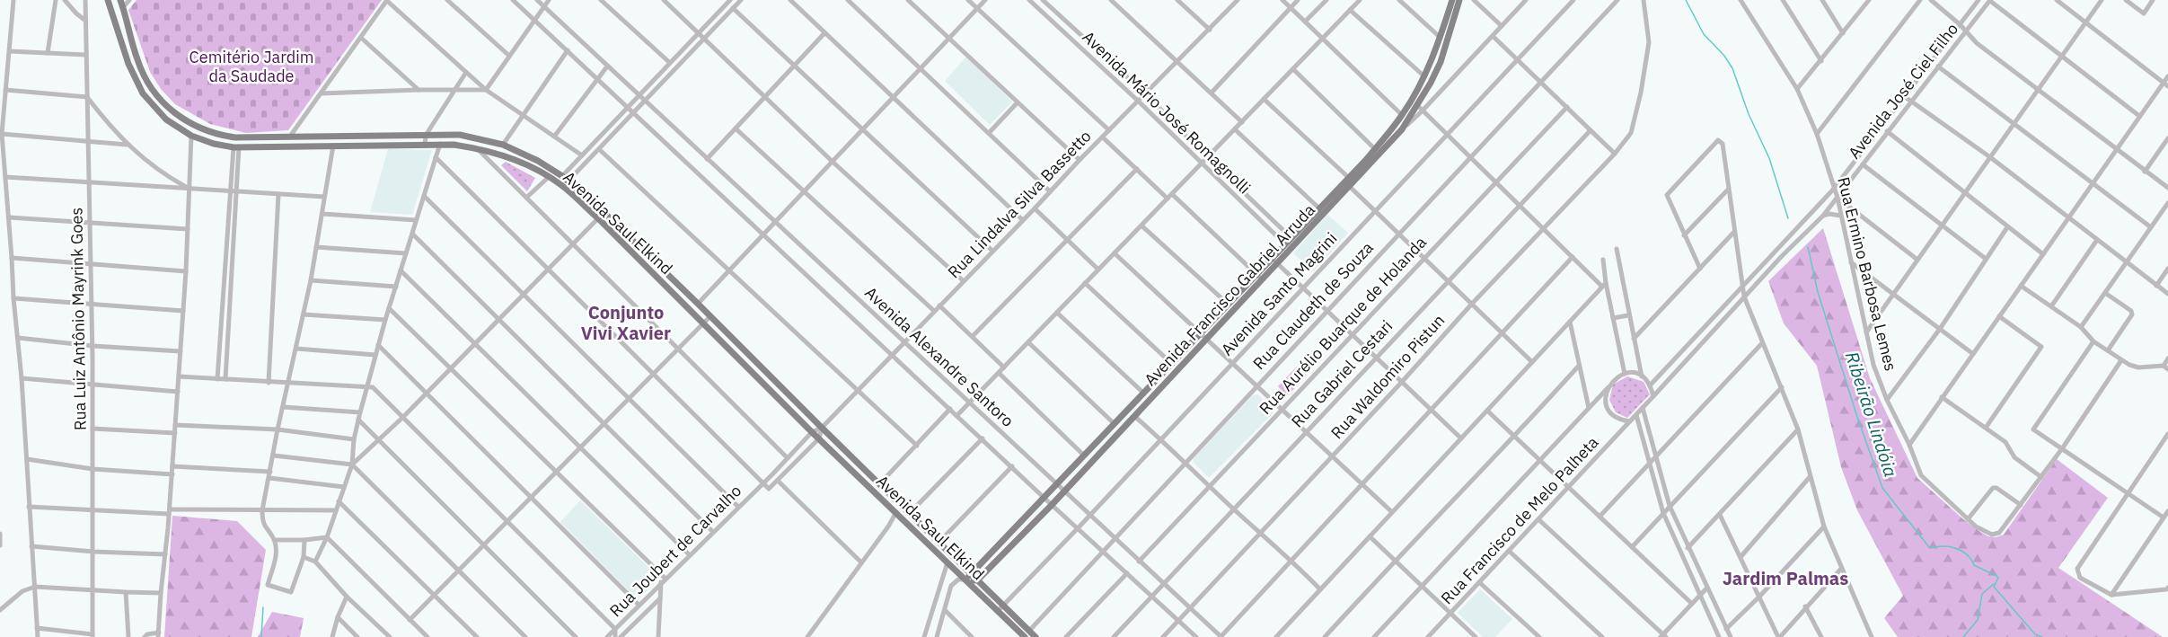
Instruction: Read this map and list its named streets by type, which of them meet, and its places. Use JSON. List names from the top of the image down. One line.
{"streets":{"main road":["Avenida Saul Elkind","Avenida Francisco Gabriel Arruda"],"street":["Avenida José Ciel Filho","Avenida Mário José Romagnolli","Rua Lindalva Silva Bassetto","Rua Ermino Barbosa Lemes","Avenida Santo Magrini","Rua Claudeth de Souza","Rua Luiz Antônio Mayrink Goes","Rua Aurélio Buarque de Holanda","Avenida Alexandre Santoro","Rua Gabriel Cestari","Rua Waldomiro Pistun","Rua Francisco de Melo Palheta","Rua Joubert de Carvalho"]},"crossings":[["Avenida José Ciel Filho","Rua Ermino Barbosa Lemes"],["Avenida Mário José Romagnolli","Rua Lindalva Silva Bassetto"],["Avenida Mário José Romagnolli","Avenida Francisco Gabriel Arruda"],["Rua Lindalva Silva Bassetto","Avenida Saul Elkind"],["Rua Lindalva Silva Bassetto","Avenida Alexandre Santoro"],["Avenida Saul Elkind","Avenida Santo Magrini"],["Avenida Saul Elkind","Avenida Francisco Gabriel Arruda"],["Avenida Saul Elkind","Rua Claudeth de Souza"],["Avenida Saul Elkind","Rua Joubert de Carvalho"],["Avenida Santo Magrini","Avenida Alexandre Santoro"],["Avenida Francisco Gabriel Arruda","Avenida Alexandre Santoro"],["Rua Claudeth de Souza","Avenida Alexandre Santoro"],["Rua Aurélio Buarque de Holanda","Avenida Alexandre Santoro"],["Avenida Alexandre Santoro","Rua Gabriel Cestari"],["Avenida Alexandre Santoro","Rua Waldomiro Pistun"]],"districts":["Conjunto Vivi Xavier","Jardim Palmas"],"water":["Ribeirão Lindóia"],"parks":["Cemitério Jardim da Saudade"]}
